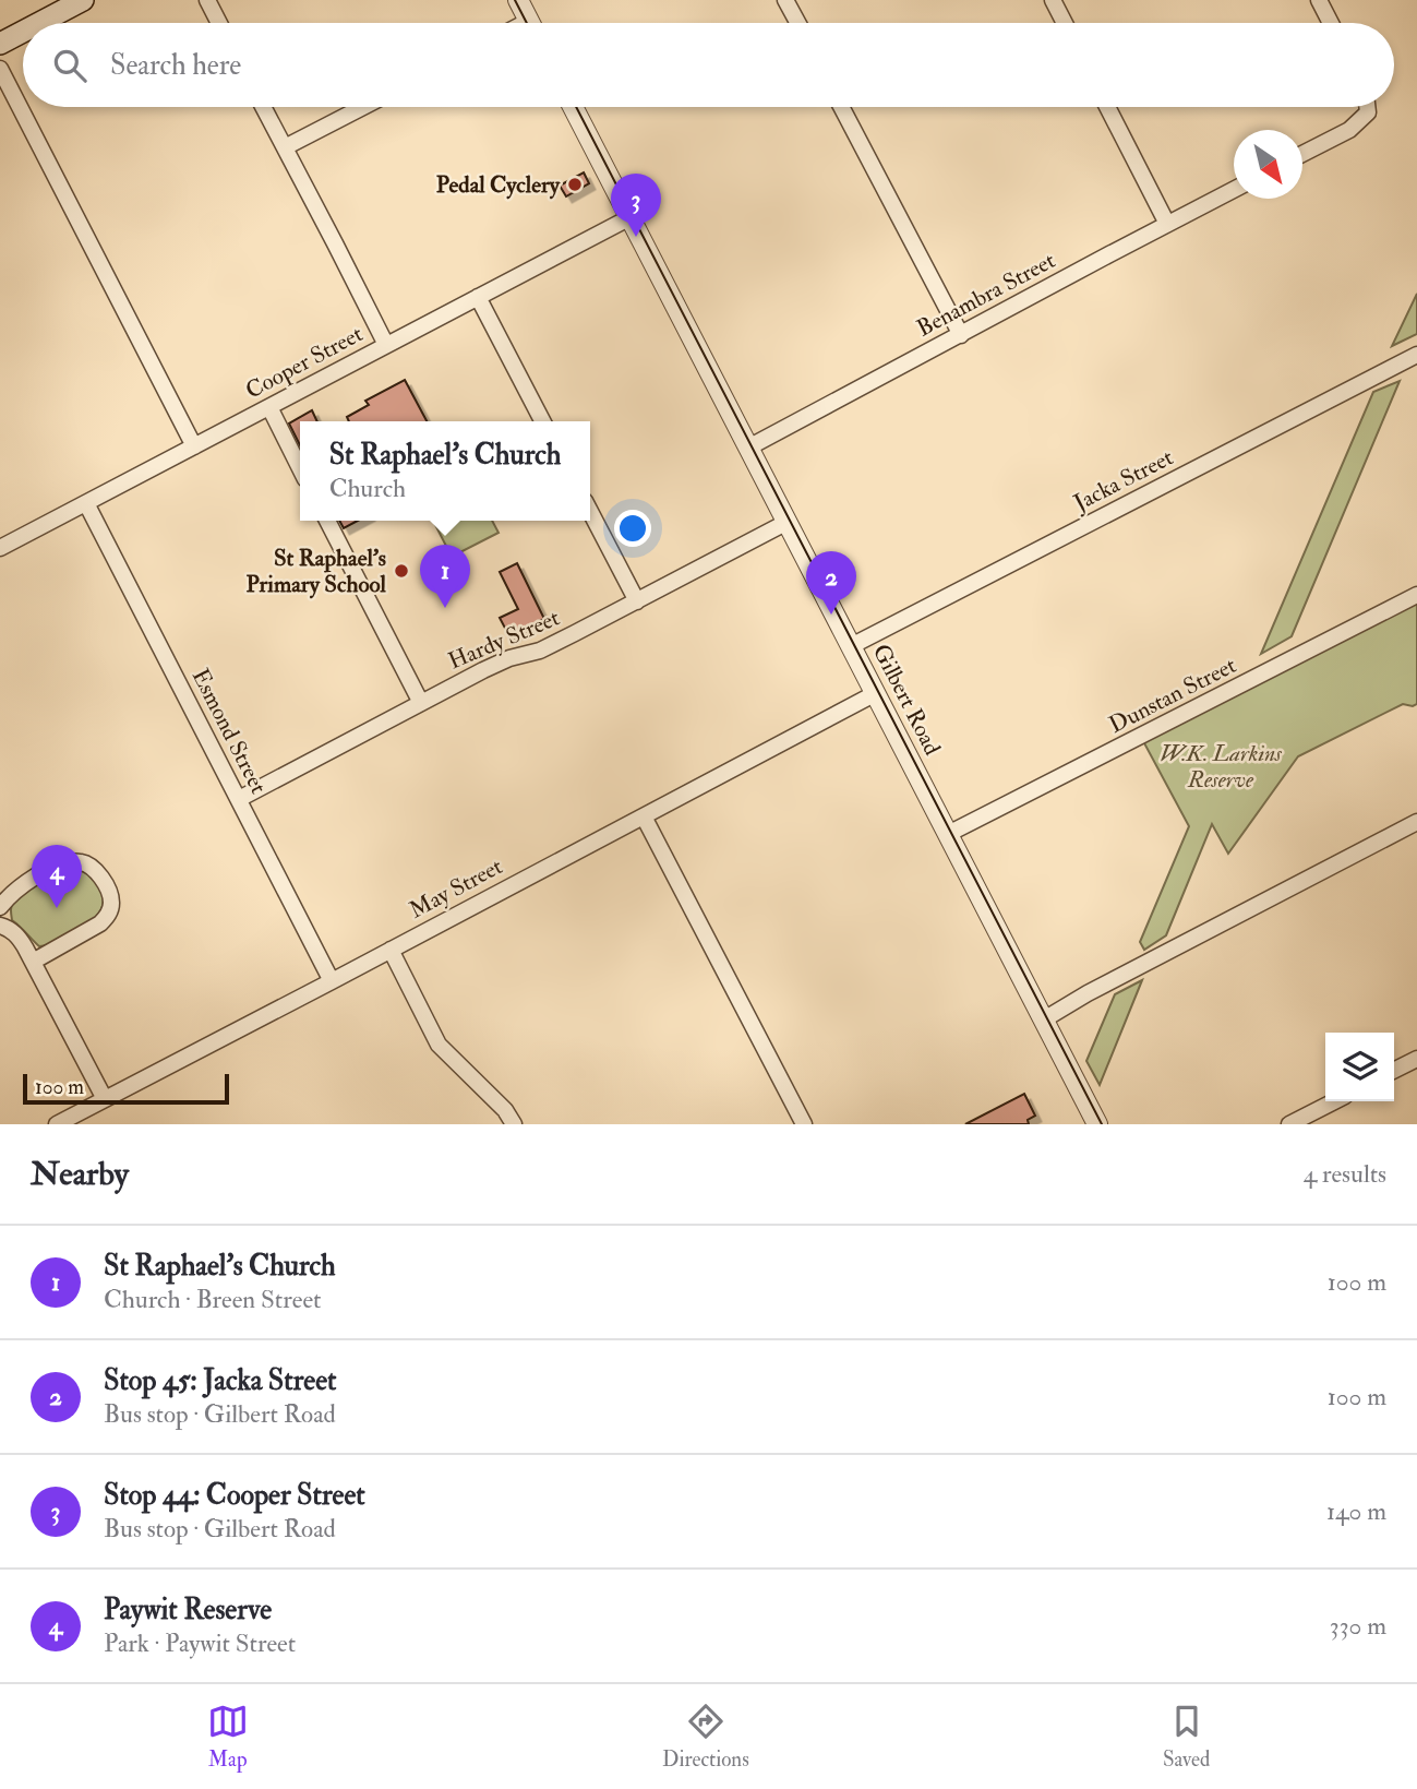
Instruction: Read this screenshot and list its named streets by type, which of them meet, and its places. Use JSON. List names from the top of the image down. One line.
{"streets":{"street":["Benambra Street","Cooper Street","Jacka Street","Hardy Street","Dunstan Street","Gilbert Road","Esmond Street","May Street"]},"crossings":[["Benambra Street","Gilbert Road"],["Cooper Street","Gilbert Road"],["Cooper Street","Esmond Street"],["Jacka Street","Gilbert Road"],["Hardy Street","Gilbert Road"],["Hardy Street","Esmond Street"],["Dunstan Street","Gilbert Road"],["Gilbert Road","May Street"],["Esmond Street","May Street"]],"parks":["W.K. Larkins Reserve"],"places":["Pedal Cyclery","St Raphael's Primary School"],"scale_bar":"100 m","north":"bottom right","page":{"search":"Search here","pins":["3","1","2","4"],"popup":["St Raphael's Church","Church"],"scale":"100 m","heading":["Nearby","4 results"],"list":[{"mark":"1","name":"St Raphael's Church","note":"Church · Breen Street","value":"100 m"},{"mark":"2","name":"Stop 45: Jacka Street","note":"Bus stop · Gilbert Road","value":"100 m"},{"mark":"3","name":"Stop 44: Cooper Street","note":"Bus stop · Gilbert Road","value":"140 m"},{"mark":"4","name":"Paywit Reserve","note":"Park · Paywit Street","value":"330 m"}],"nav":["Map","Directions","Saved"]}}
